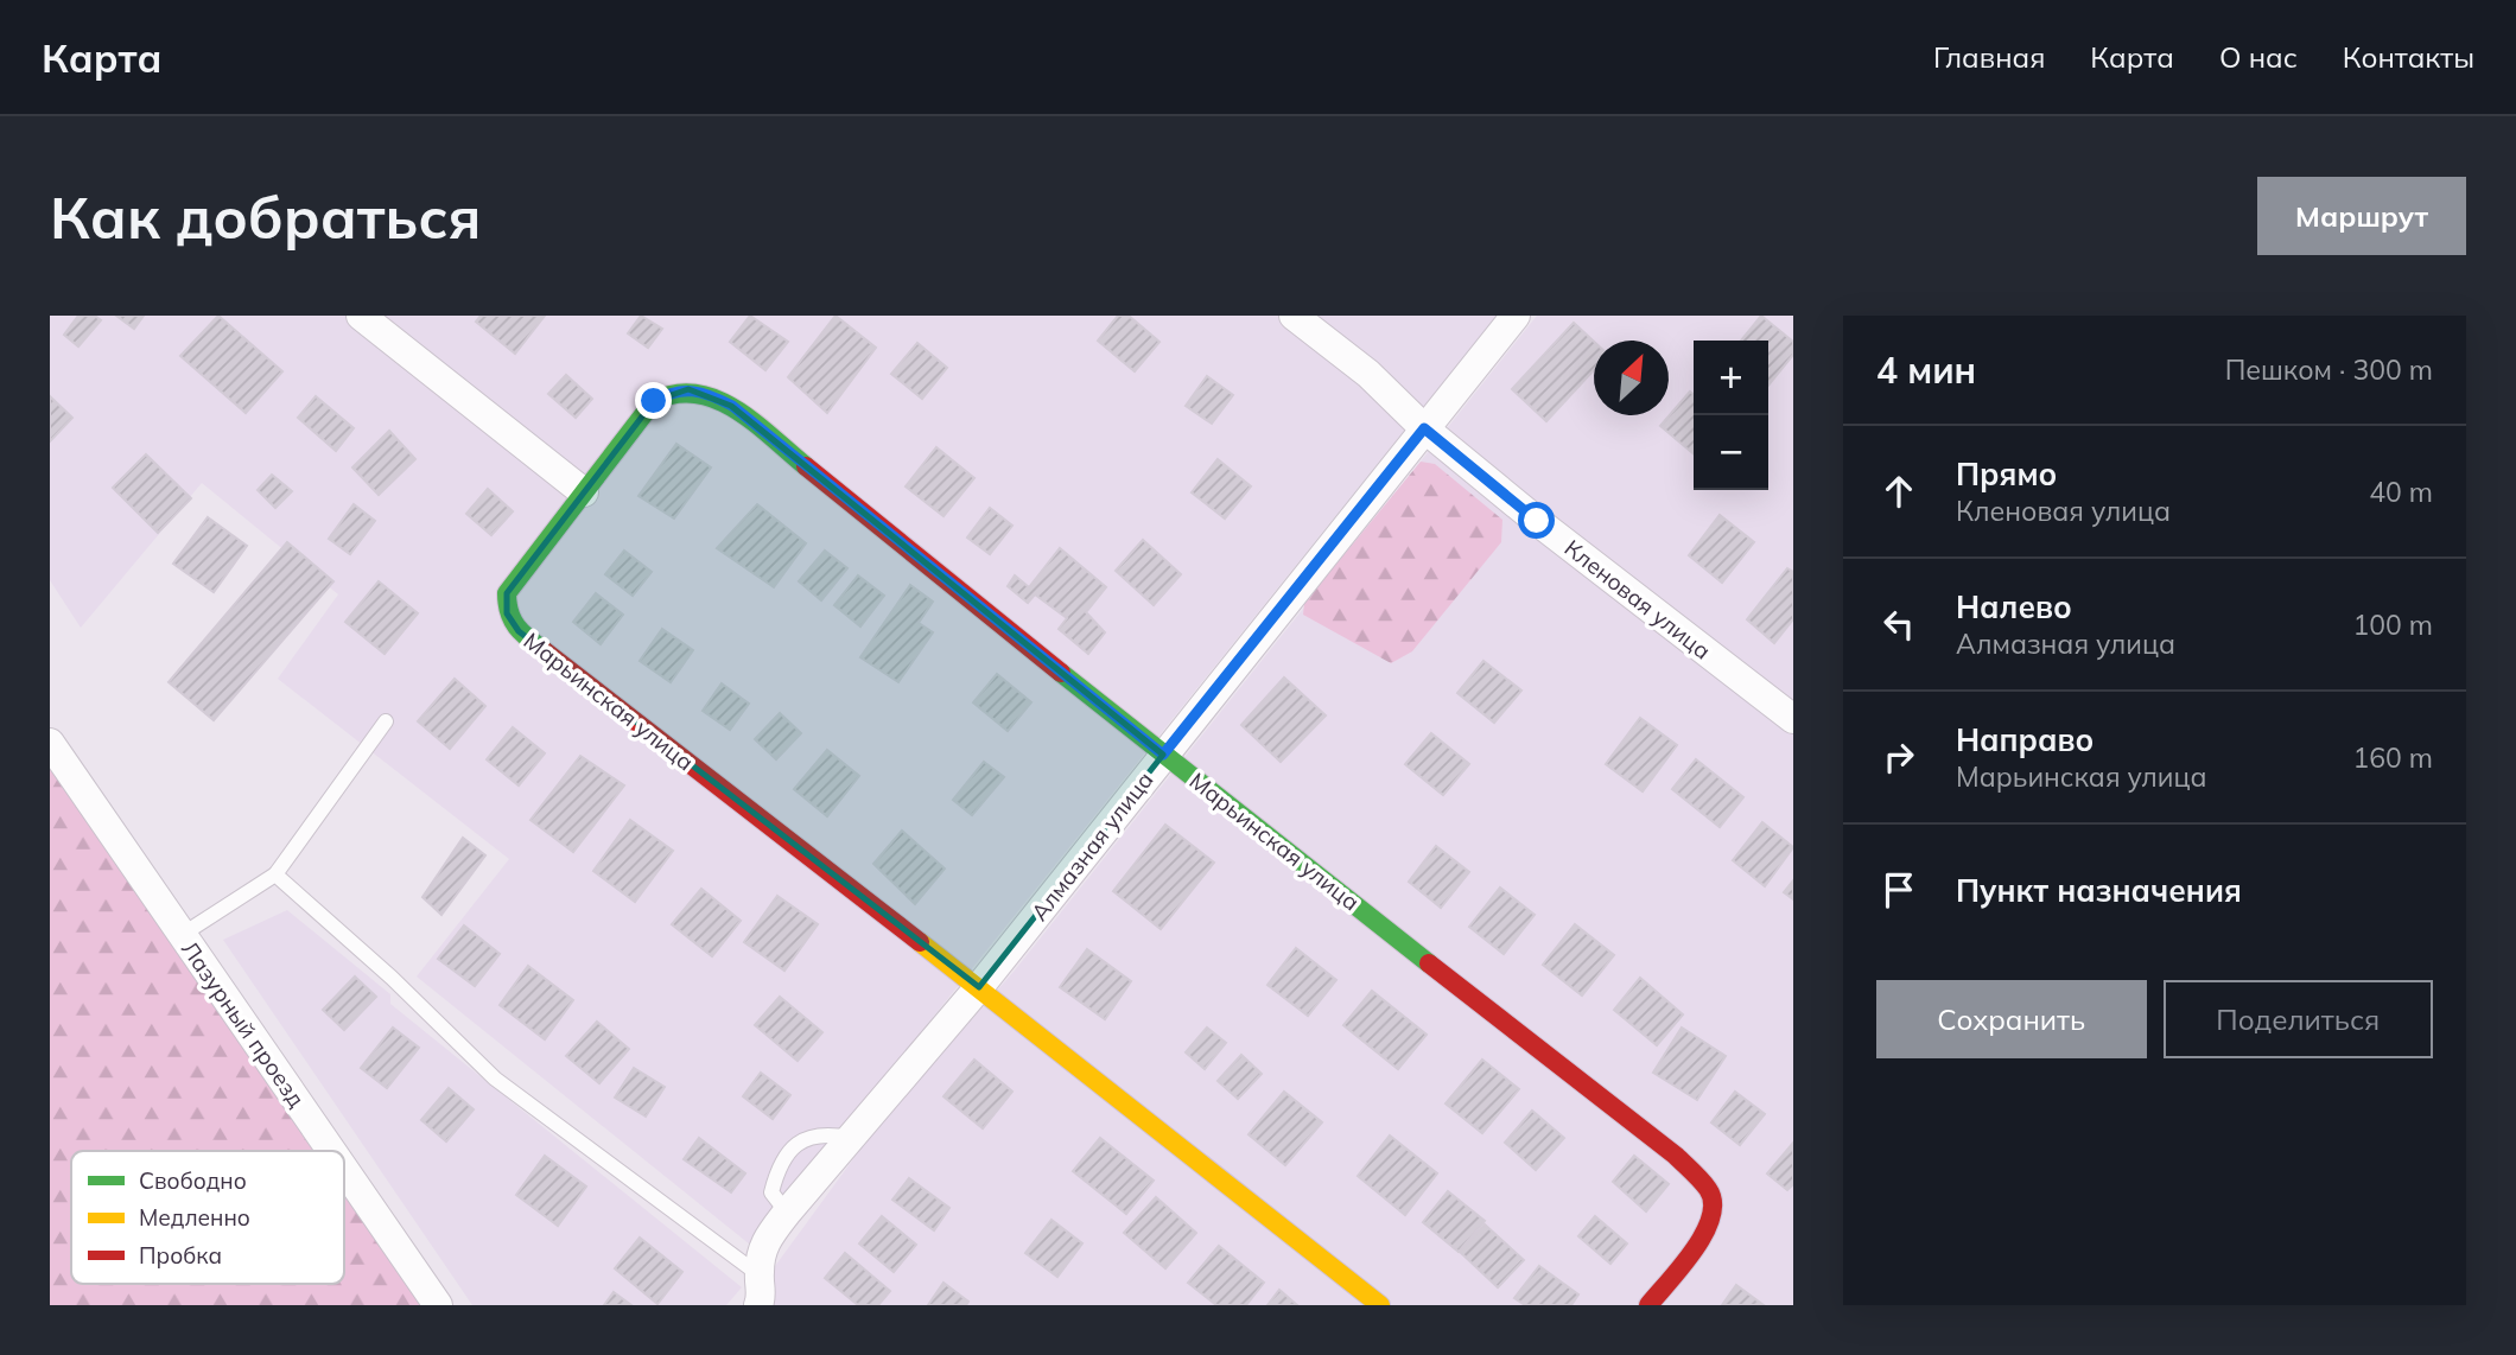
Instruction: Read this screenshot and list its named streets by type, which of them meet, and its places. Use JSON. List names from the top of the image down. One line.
{"streets":{"street":["Кленовая улица","Марьинская улица","Алмазная улица","Лазурный проезд"]},"crossings":[["Кленовая улица","Алмазная улица"],["Марьинская улица","Алмазная улица"]],"legend":["Свободно","Медленно","Пробка"],"north":"top right","page":{"header":"Карта","nav":["Главная","Карта","О нас","Контакты"],"buttons":["Маршрут",["Сохранить","Поделиться"]],"title":"Как добраться","heading":["4 мин","Пешком · 300 m"],"map_buttons":["+","−"],"list":[["Прямо","Кленовая улица","40 m"],["Налево","Алмазная улица","100 m"],["Направо","Марьинская улица","160 m"],"Пункт назначения"]}}
